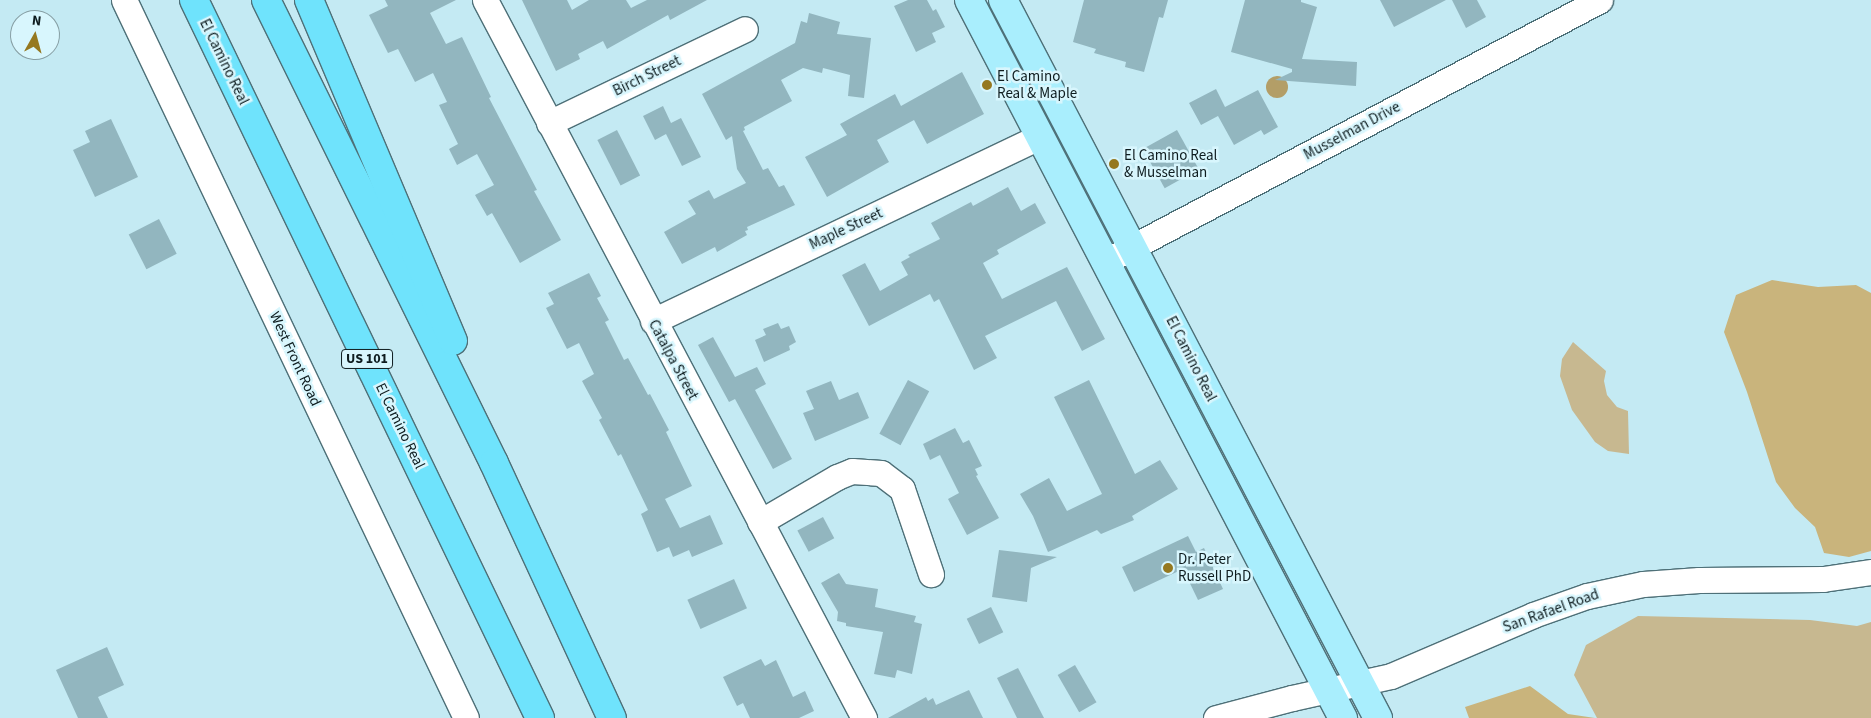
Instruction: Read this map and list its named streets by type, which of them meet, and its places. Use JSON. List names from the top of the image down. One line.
{"streets":{"highway":["El Camino Real","US 101"],"street":["Birch Street","Musselman Drive","Maple Street","West Front Road","Catalpa Street","San Rafael Road"]},"crossings":[["El Camino Real","Musselman Drive"],["El Camino Real","Maple Street"],["El Camino Real","San Rafael Road"],["Birch Street","Catalpa Street"],["Maple Street","Catalpa Street"]],"places":["El Camino Real & Maple","El Camino Real & Musselman","Dr. Peter Russell PhD"],"north":"top"}
